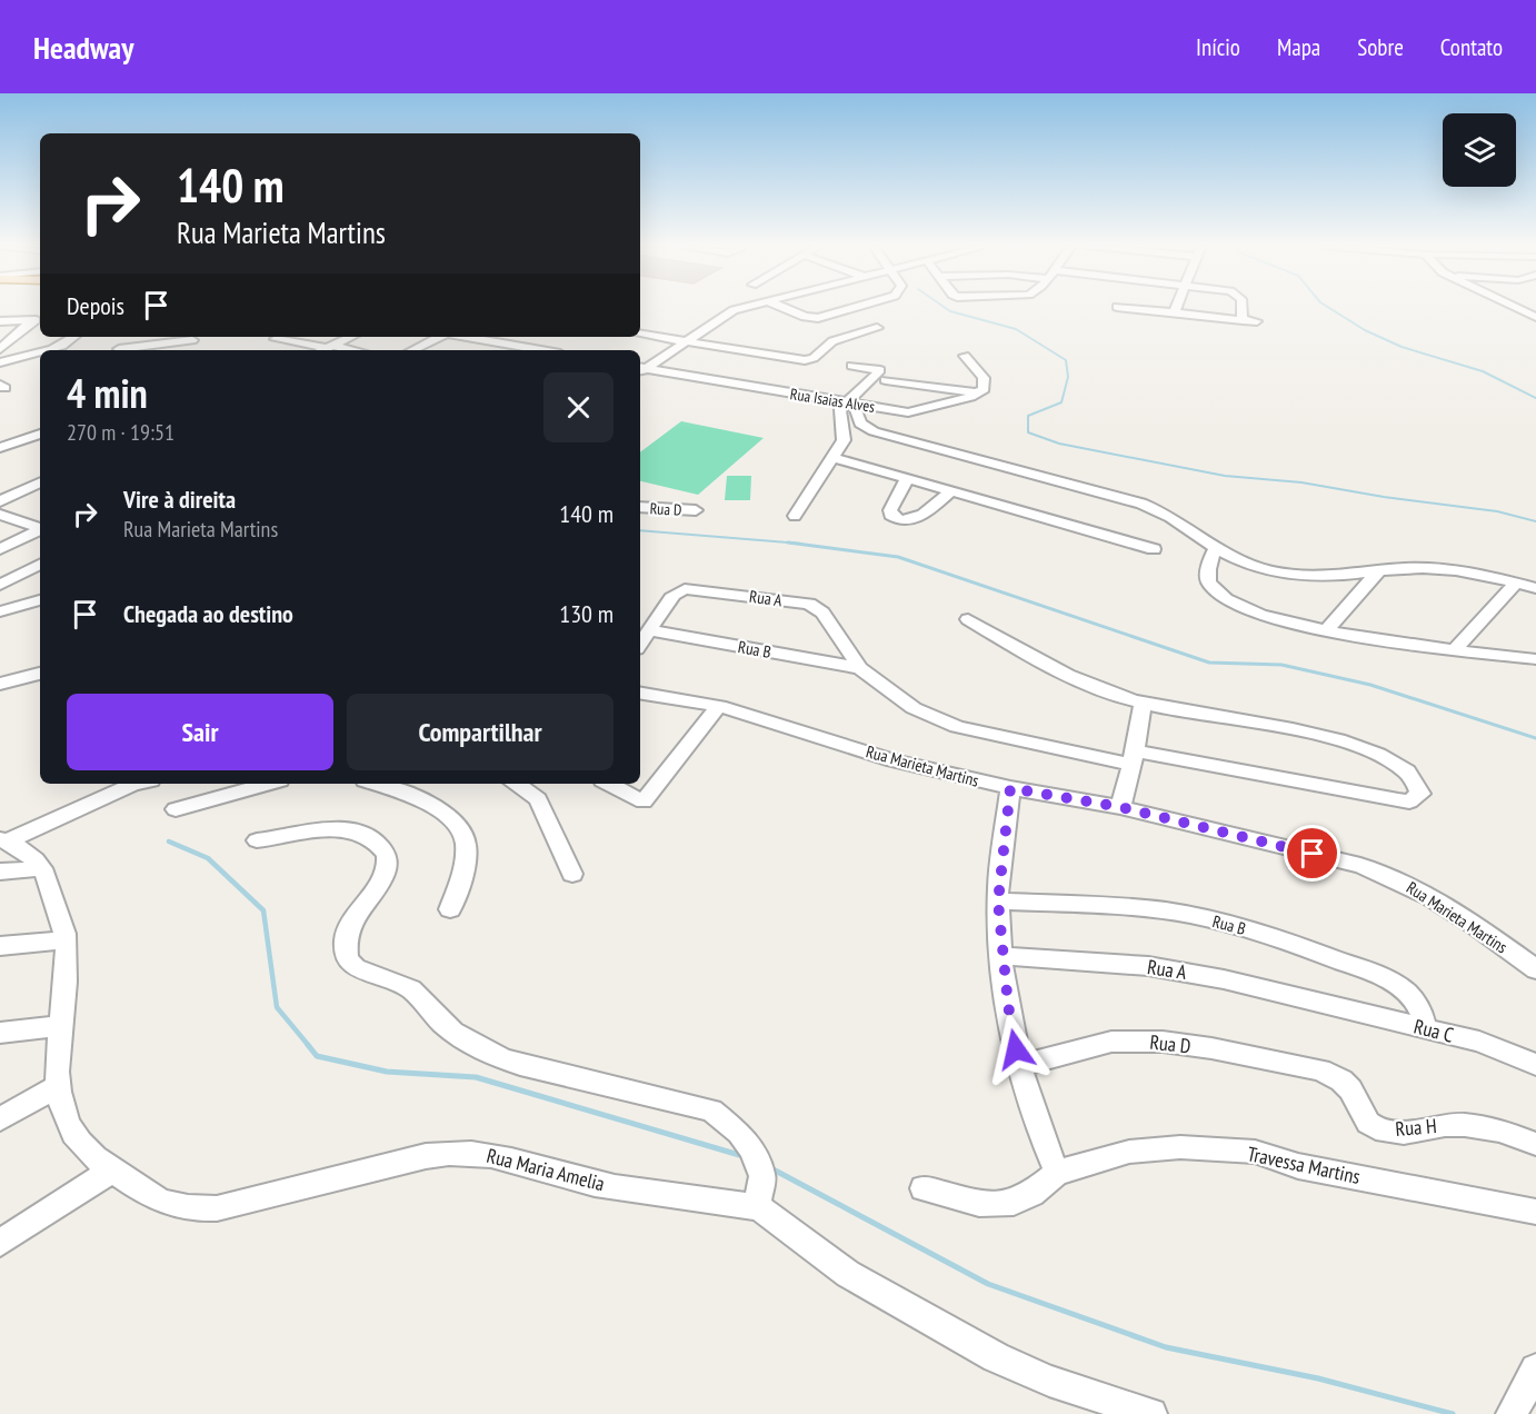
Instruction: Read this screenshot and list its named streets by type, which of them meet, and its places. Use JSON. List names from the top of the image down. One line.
{"streets":{"street":["Rua Isaias Alves","Rua D","Rua A","Rua B","Rua Marieta Martins","Rua C","Rua H","Travessa Martins","Rua Maria Amelia"]},"crossings":[["Rua D","Rua H"],["Rua A","Rua B"],["Rua A","Rua C"],["Rua B","Rua C"]],"page":{"header":"Headway","nav":["Início","Mapa","Sobre","Contato"],"turn":["140 m","Rua Marieta Martins"],"then":"Depois","heading":["4 min","270 m · 19:51"],"list":[{"name":"Vire à direita","note":"Rua Marieta Martins","value":"140 m"},{"name":"Chegada ao destino","value":"130 m"}],"buttons":["Sair","Compartilhar"]}}
